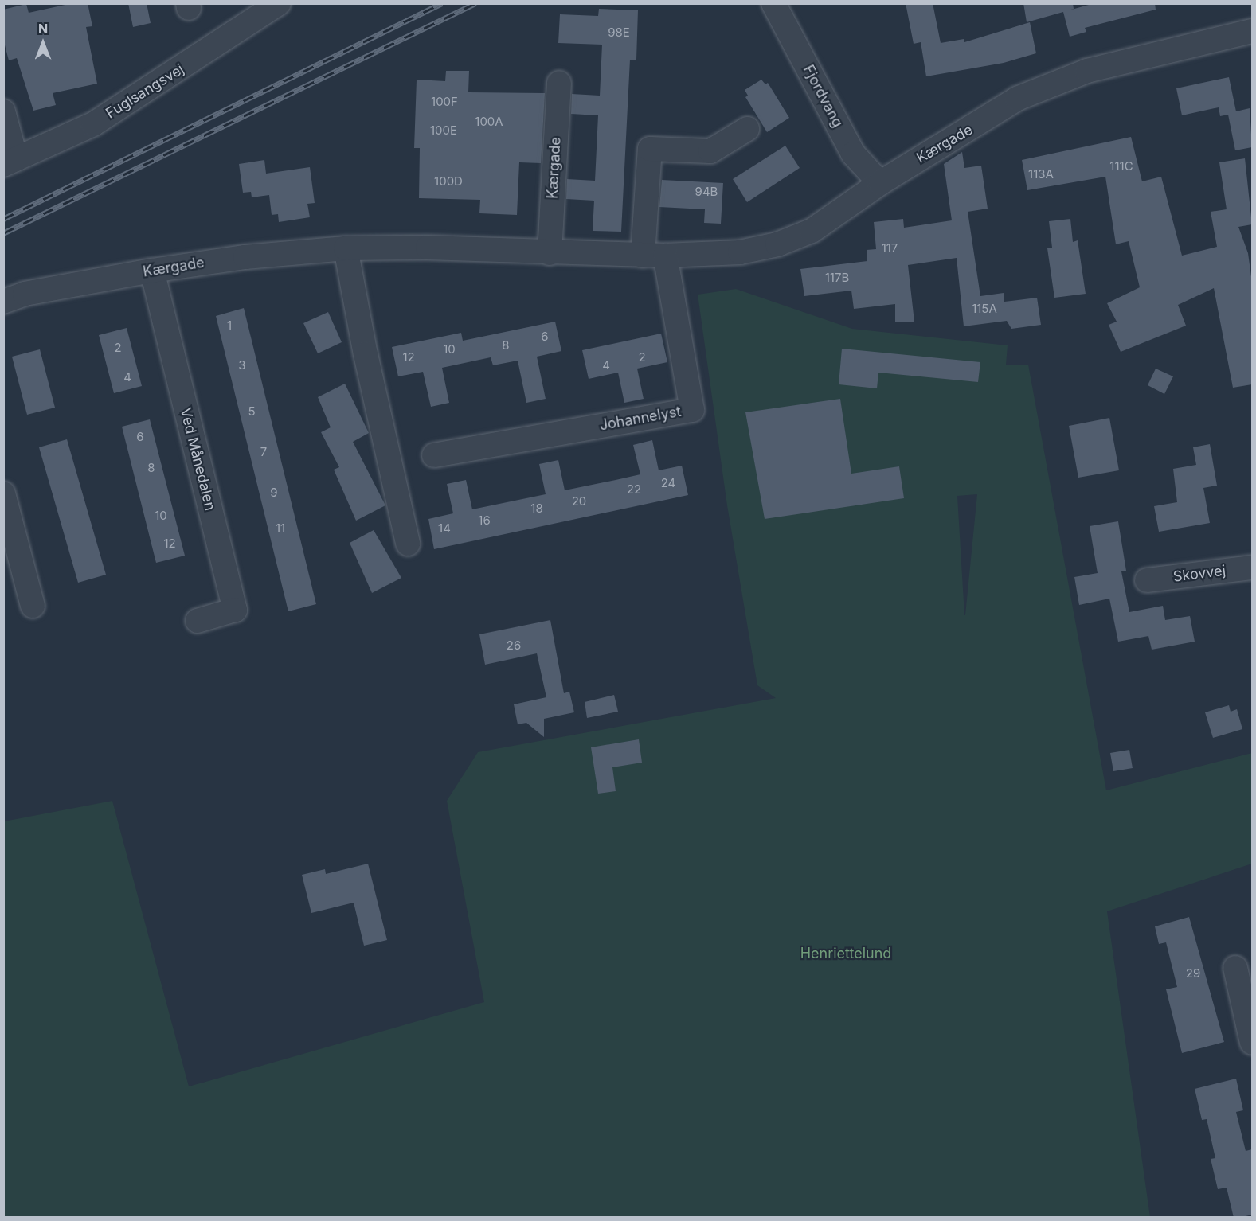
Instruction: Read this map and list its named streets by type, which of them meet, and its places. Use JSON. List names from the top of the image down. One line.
{"streets":{"street":["Fuglsangsvej","Fjordvang","Kærgade","Johannelyst","Ved Månedalen","Skovvej"]},"crossings":[["Fjordvang","Kærgade"],["Kærgade","Johannelyst"],["Kærgade","Ved Månedalen"]],"parks":["Henriettelund"],"house_numbers":["98E","100F","100A","100E","111C","113A","100D","94B","117","117B","115A","1","6","8","2","10","12","2","3","4","4","5","6","7","8","24","22","9","20","18","10","16","11","14","12","26","29"],"north":"top"}
